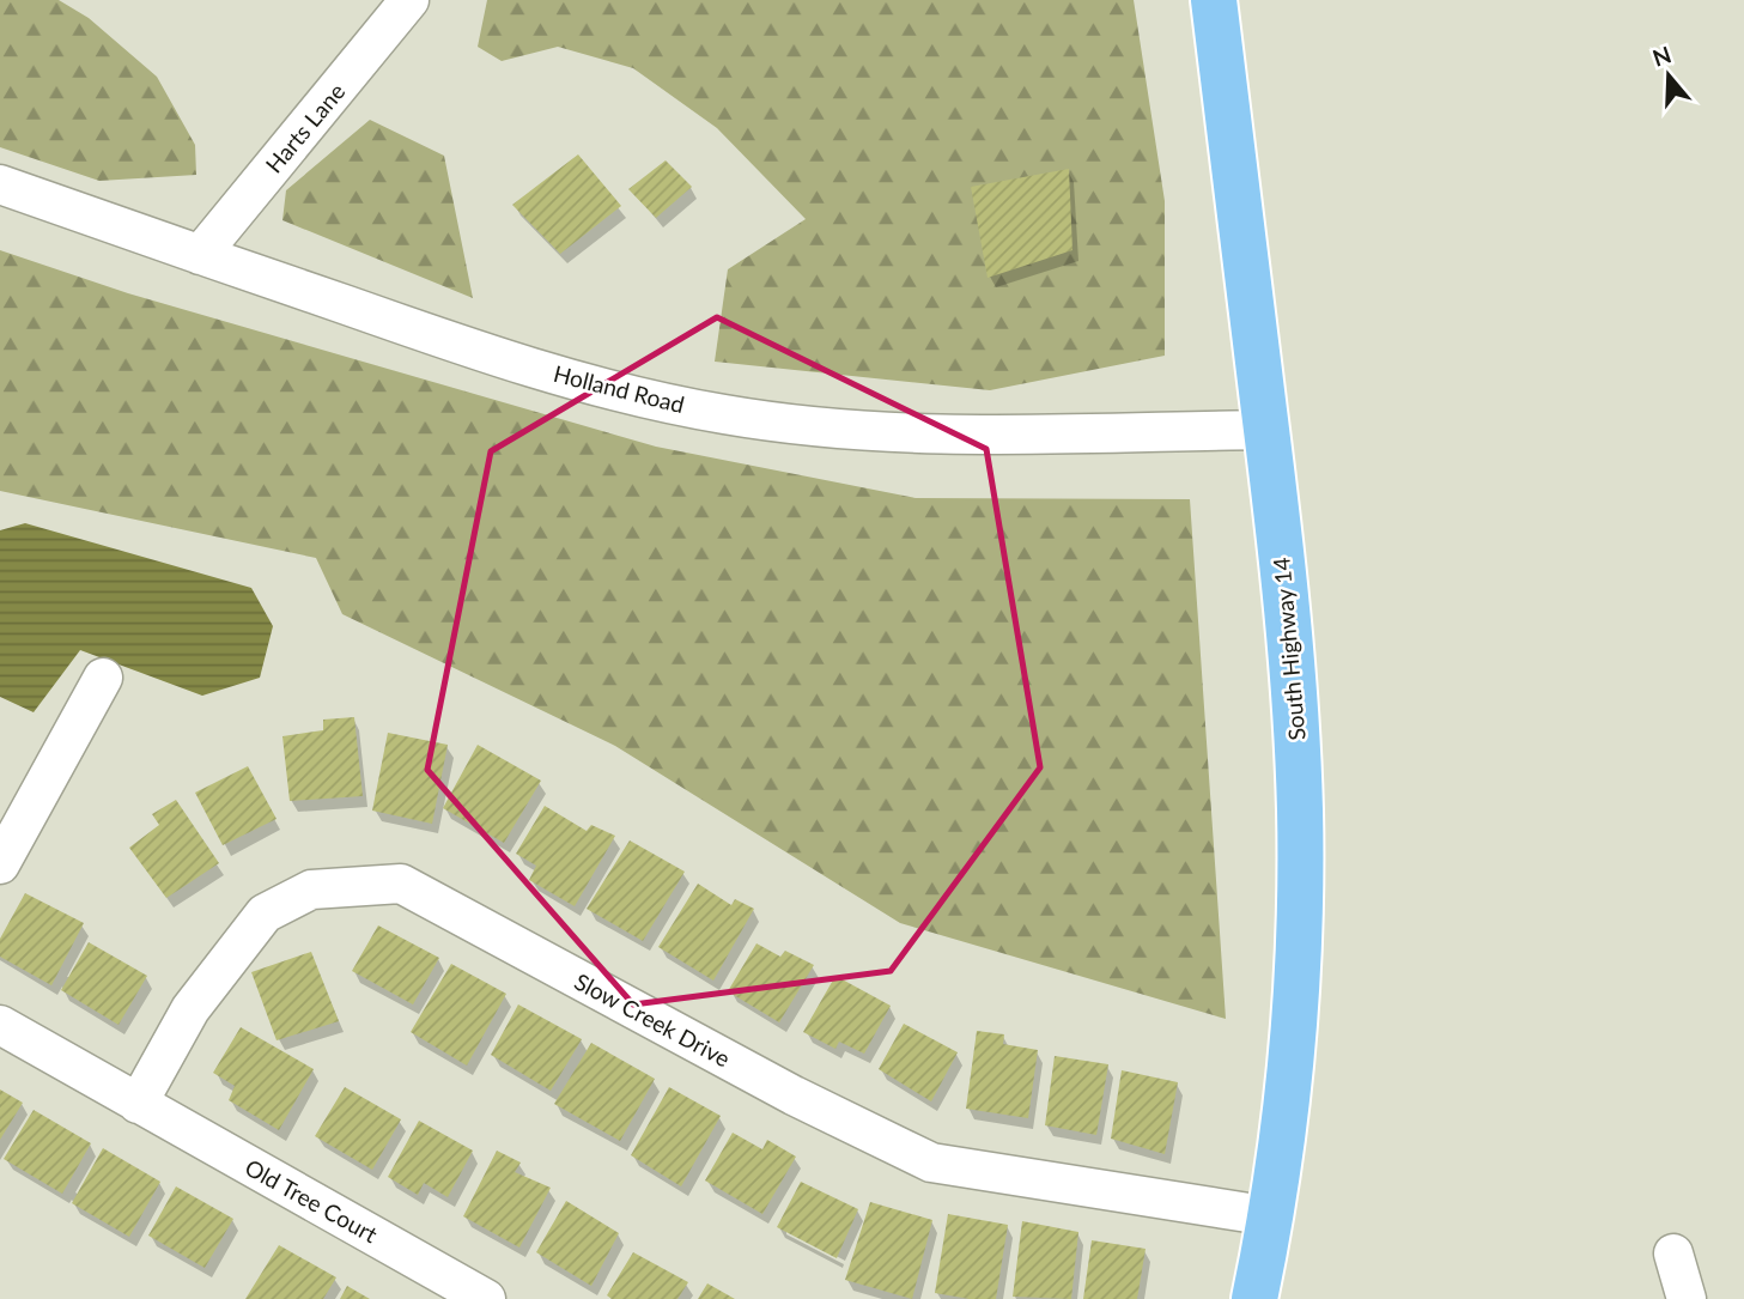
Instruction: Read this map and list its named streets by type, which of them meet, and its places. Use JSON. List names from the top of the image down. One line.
{"streets":{"main road":["South Highway 14"],"street":["Harts Lane","Holland Road","Slow Creek Drive","Old Tree Court"]},"crossings":[["Harts Lane","Holland Road"],["Holland Road","South Highway 14"],["South Highway 14","Slow Creek Drive"],["Slow Creek Drive","Old Tree Court"]],"north":"top"}
